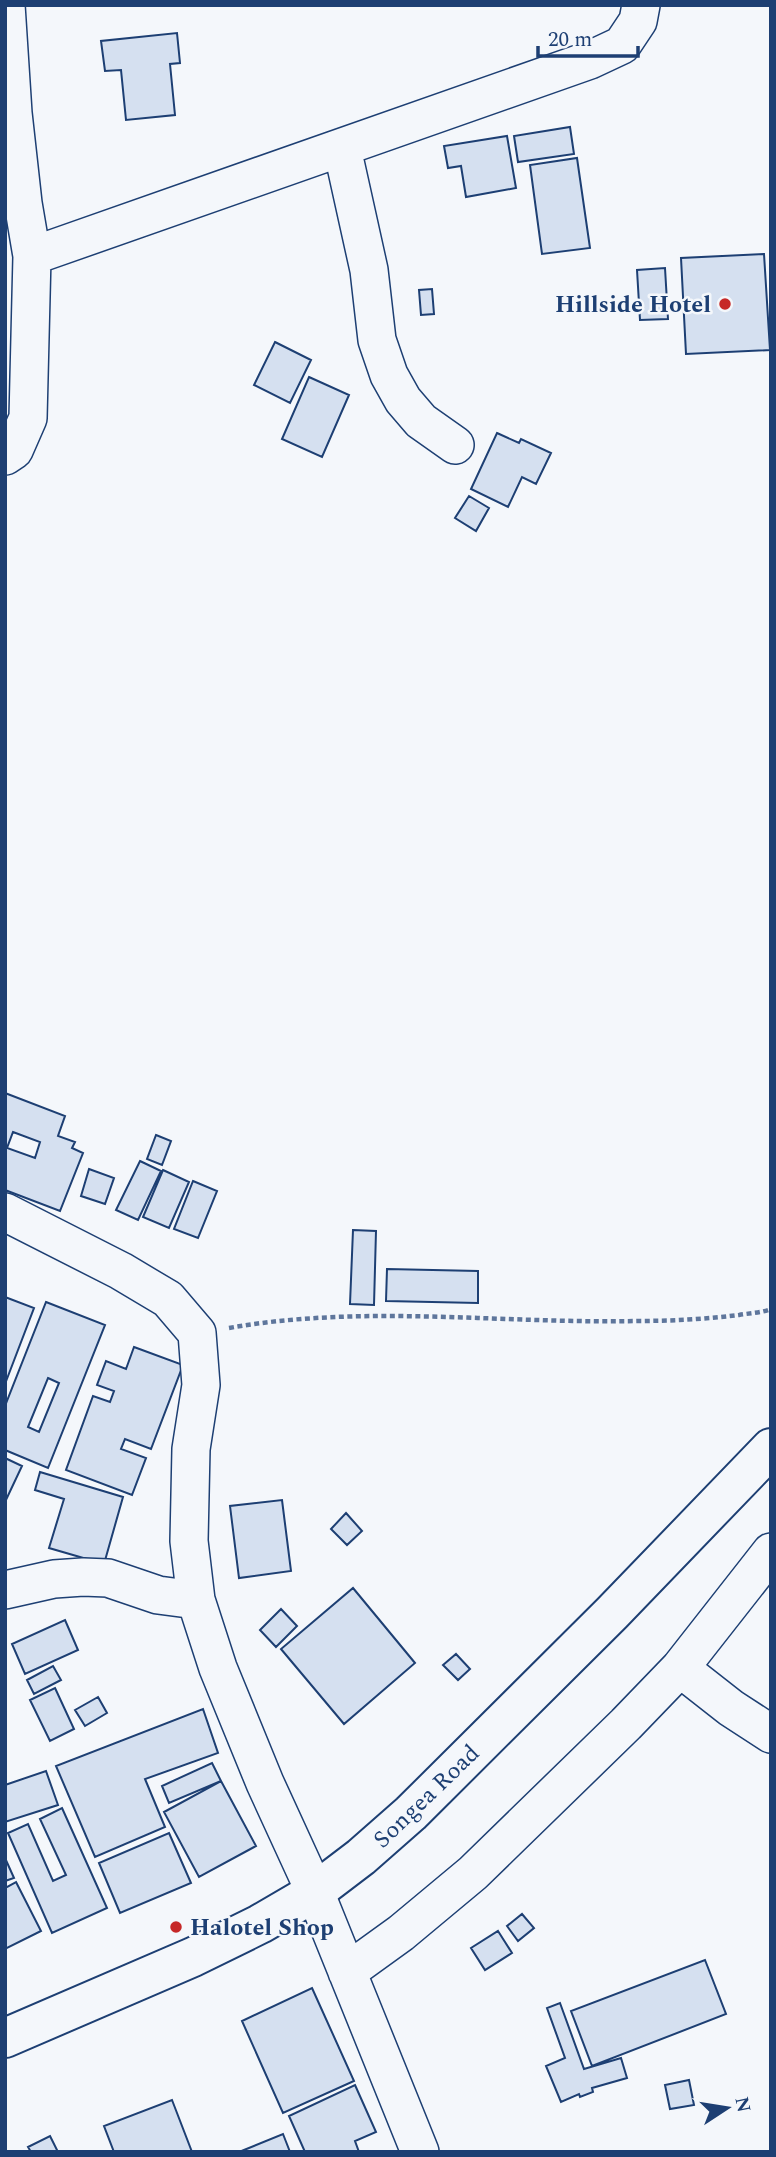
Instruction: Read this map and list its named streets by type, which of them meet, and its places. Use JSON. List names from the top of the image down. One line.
{"streets":{"highway":["Songea Road"]},"places":["Hillside Hotel","Halotel Shop"],"scale_bar":"20 m","north":"right"}
